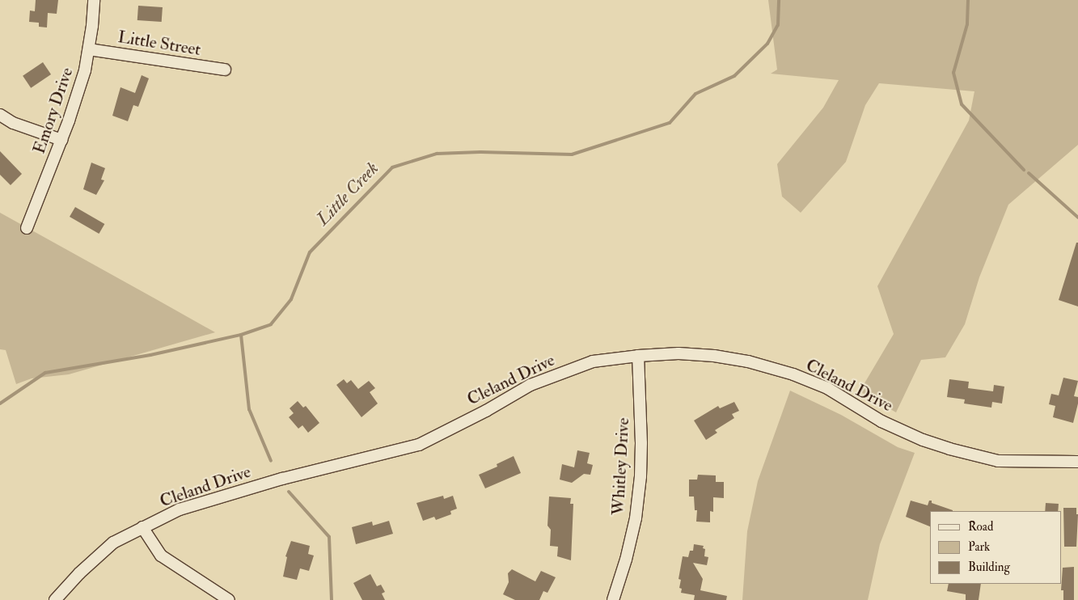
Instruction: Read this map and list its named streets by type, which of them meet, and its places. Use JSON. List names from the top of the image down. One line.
{"streets":{"street":["Little Street","Emory Drive","Cleland Drive","Whitley Drive"]},"crossings":[["Little Street","Emory Drive"],["Cleland Drive","Whitley Drive"]],"water":["Little Creek"],"legend":["Road","Park","Building"]}
